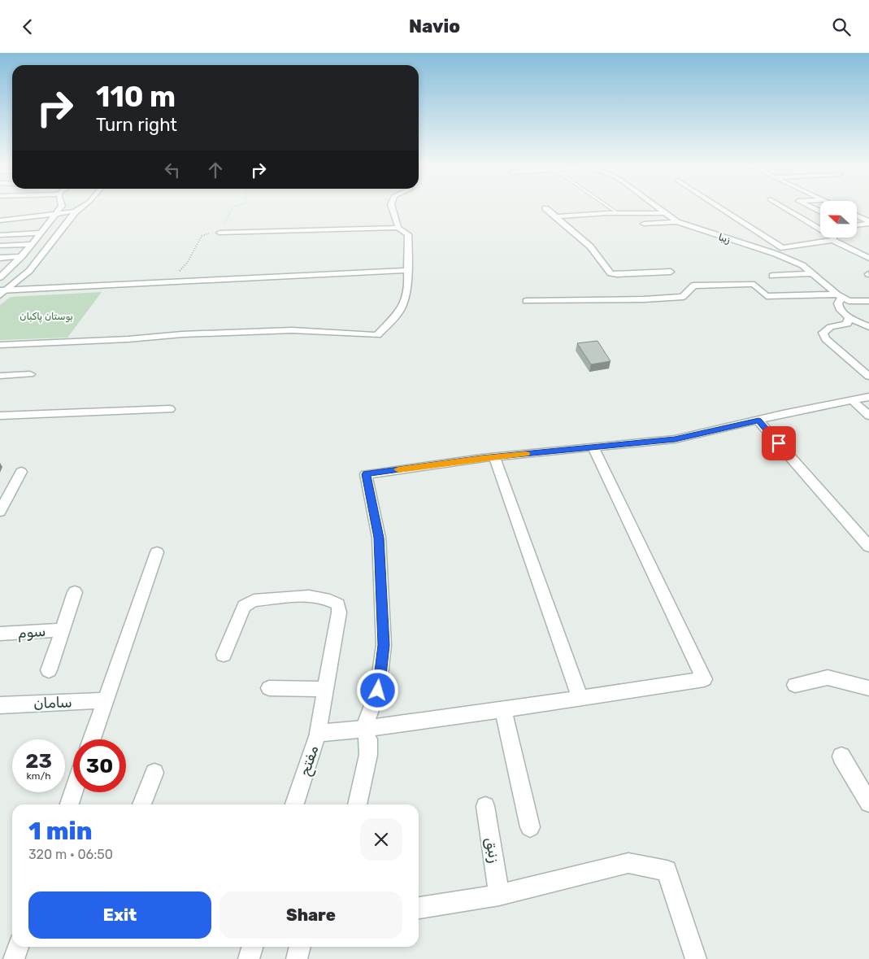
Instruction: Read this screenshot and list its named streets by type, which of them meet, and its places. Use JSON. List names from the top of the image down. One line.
{"streets":{"street":["زیبا","سوم","سامان","مفتح","زنبق"]},"parks":["بوستان پاکبان"],"north":"left","page":{"header":"Navio","turn":["110 m","Turn right"],"speed":"23 km/h","limit":"30","heading":["1 min","320 m · 06:50"],"buttons":["Exit","Share"]}}
